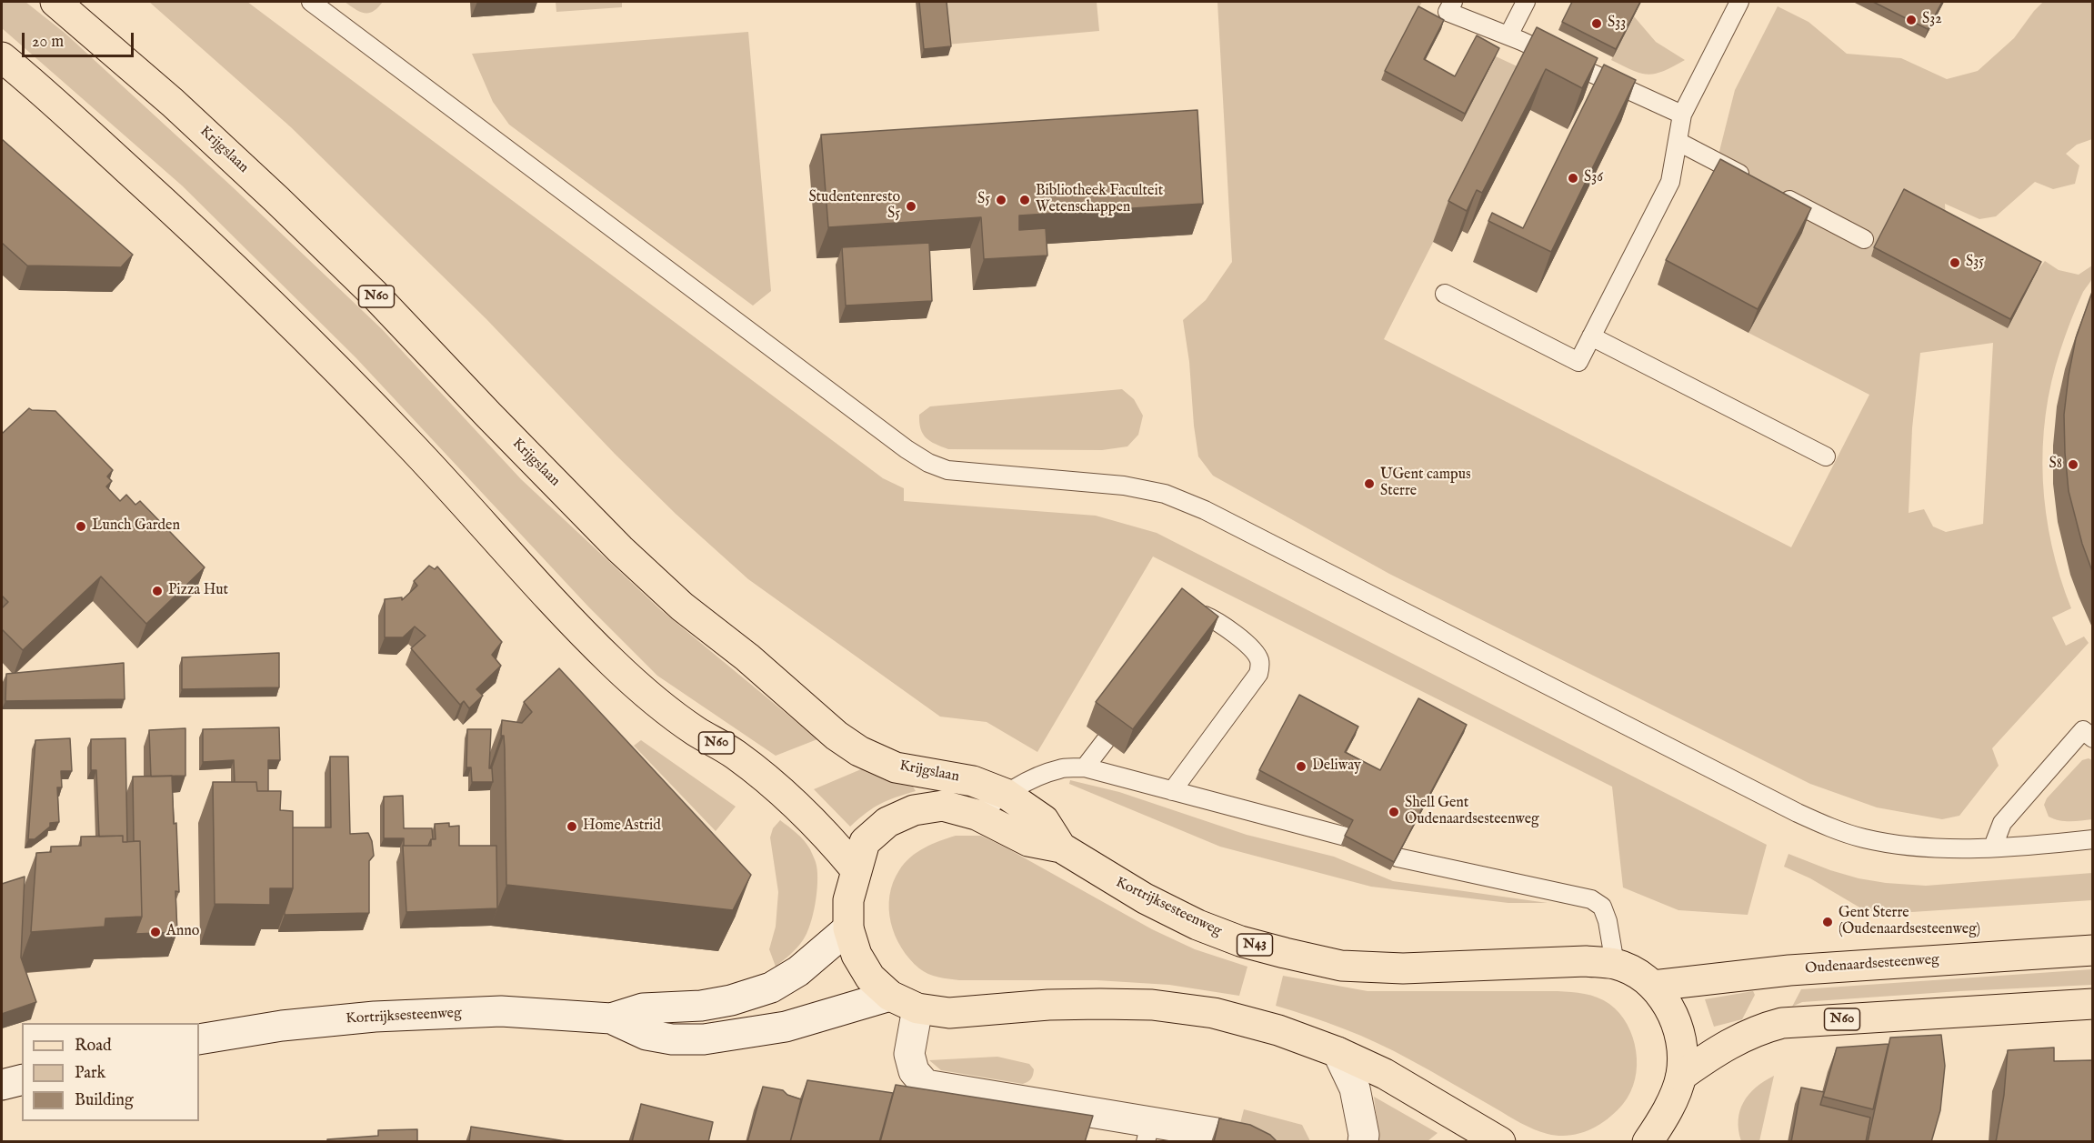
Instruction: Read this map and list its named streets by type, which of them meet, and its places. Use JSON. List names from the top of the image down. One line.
{"streets":{"main road":["Krijgslaan","N60","Kortrijksesteenweg","N43","Oudenaardsesteenweg"]},"crossings":[["Krijgslaan","Kortrijksesteenweg"],["N60","Kortrijksesteenweg"],["Kortrijksesteenweg","Oudenaardsesteenweg"]],"places":["S32","S33","S36","S5","Bibliotheek Faculteit Wetenschappen","Studentenresto S5","S35","S8","UGent campus Sterre","Lunch Garden","Pizza Hut","Deliway","Shell Gent Oudenaardsesteenweg","Home Astrid","Gent Sterre (Oudenaardsesteenweg)","Anno"],"legend":["Road","Park","Building"],"scale_bar":"20 m"}
